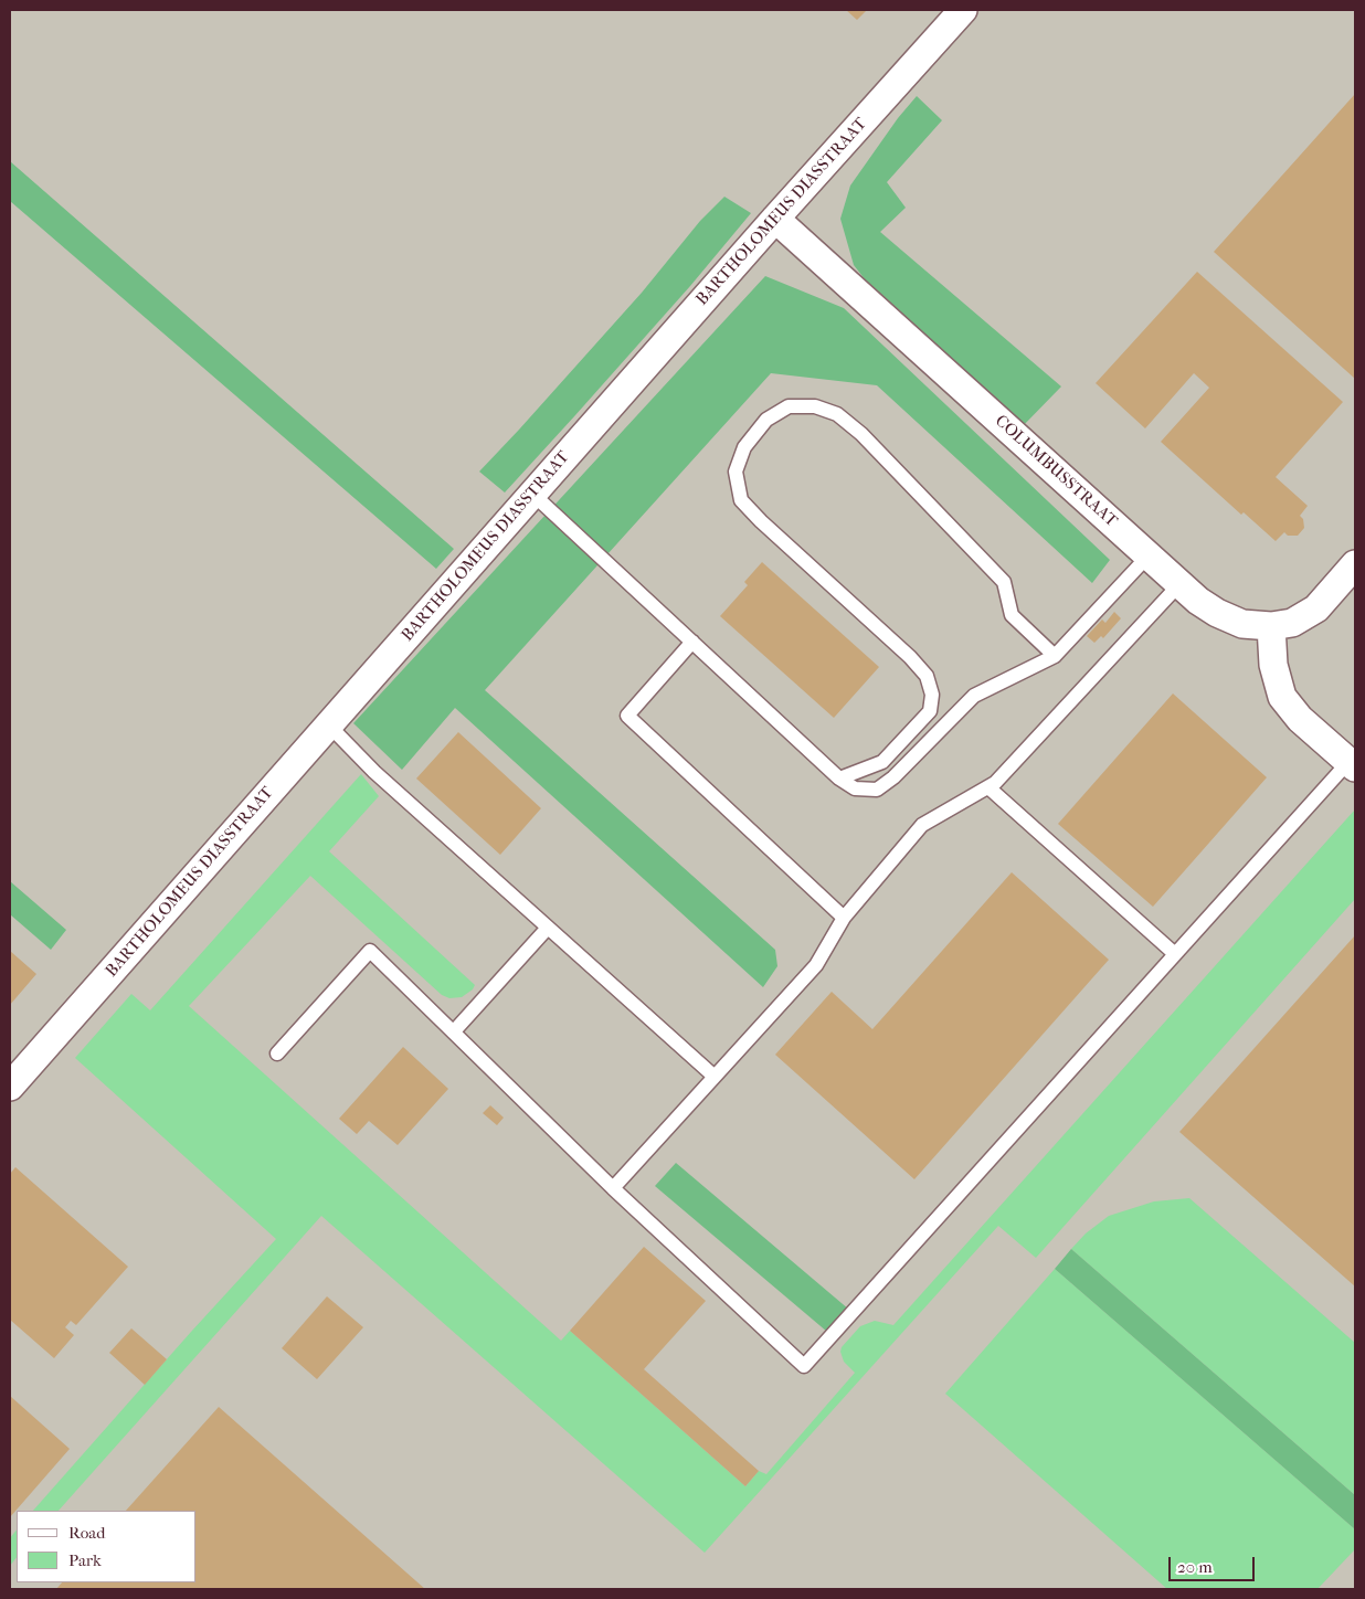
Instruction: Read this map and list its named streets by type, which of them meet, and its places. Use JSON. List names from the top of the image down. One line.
{"streets":{"street":["BARTHOLOMEUS DIASSTRAAT","COLUMBUSSTRAAT"]},"crossings":[["BARTHOLOMEUS DIASSTRAAT","COLUMBUSSTRAAT"]],"legend":["Road","Park"],"scale_bar":"20 m"}
